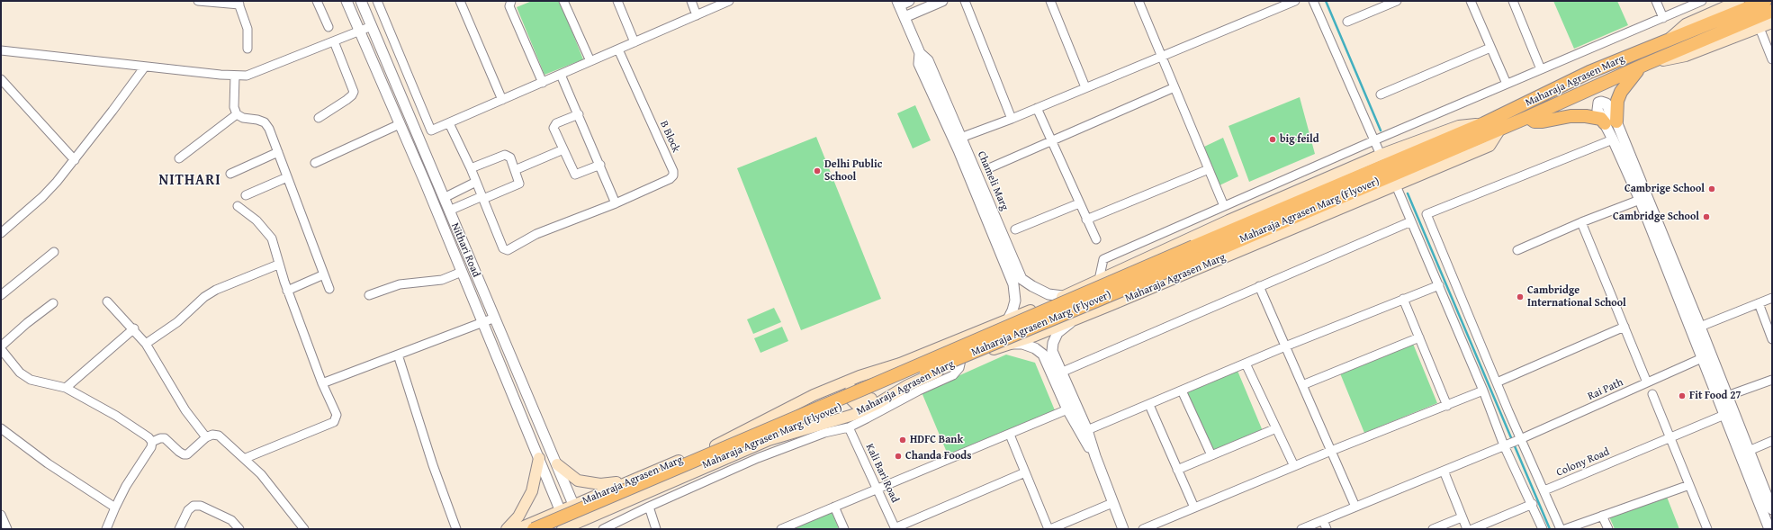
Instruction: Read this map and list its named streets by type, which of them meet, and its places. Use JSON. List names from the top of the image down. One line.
{"streets":{"main road":["Maharaja Agrasen Marg","Maharaja Agrasen Marg (Flyover)"],"street":["B Block","Chameli Marg","Nithari Road","Rai Path","Colony Road","Kali Bari Road"]},"crossings":[["Maharaja Agrasen Marg","Chameli Marg"],["Maharaja Agrasen Marg","Maharaja Agrasen Marg (Flyover)"],["Maharaja Agrasen Marg","Nithari Road"]],"districts":["NITHARI"],"places":["big feild","Delhi Public School","Cambrige School","Cambridge School","Cambridge International School","Fit Food 27","HDFC Bank","Chanda Foods"]}
